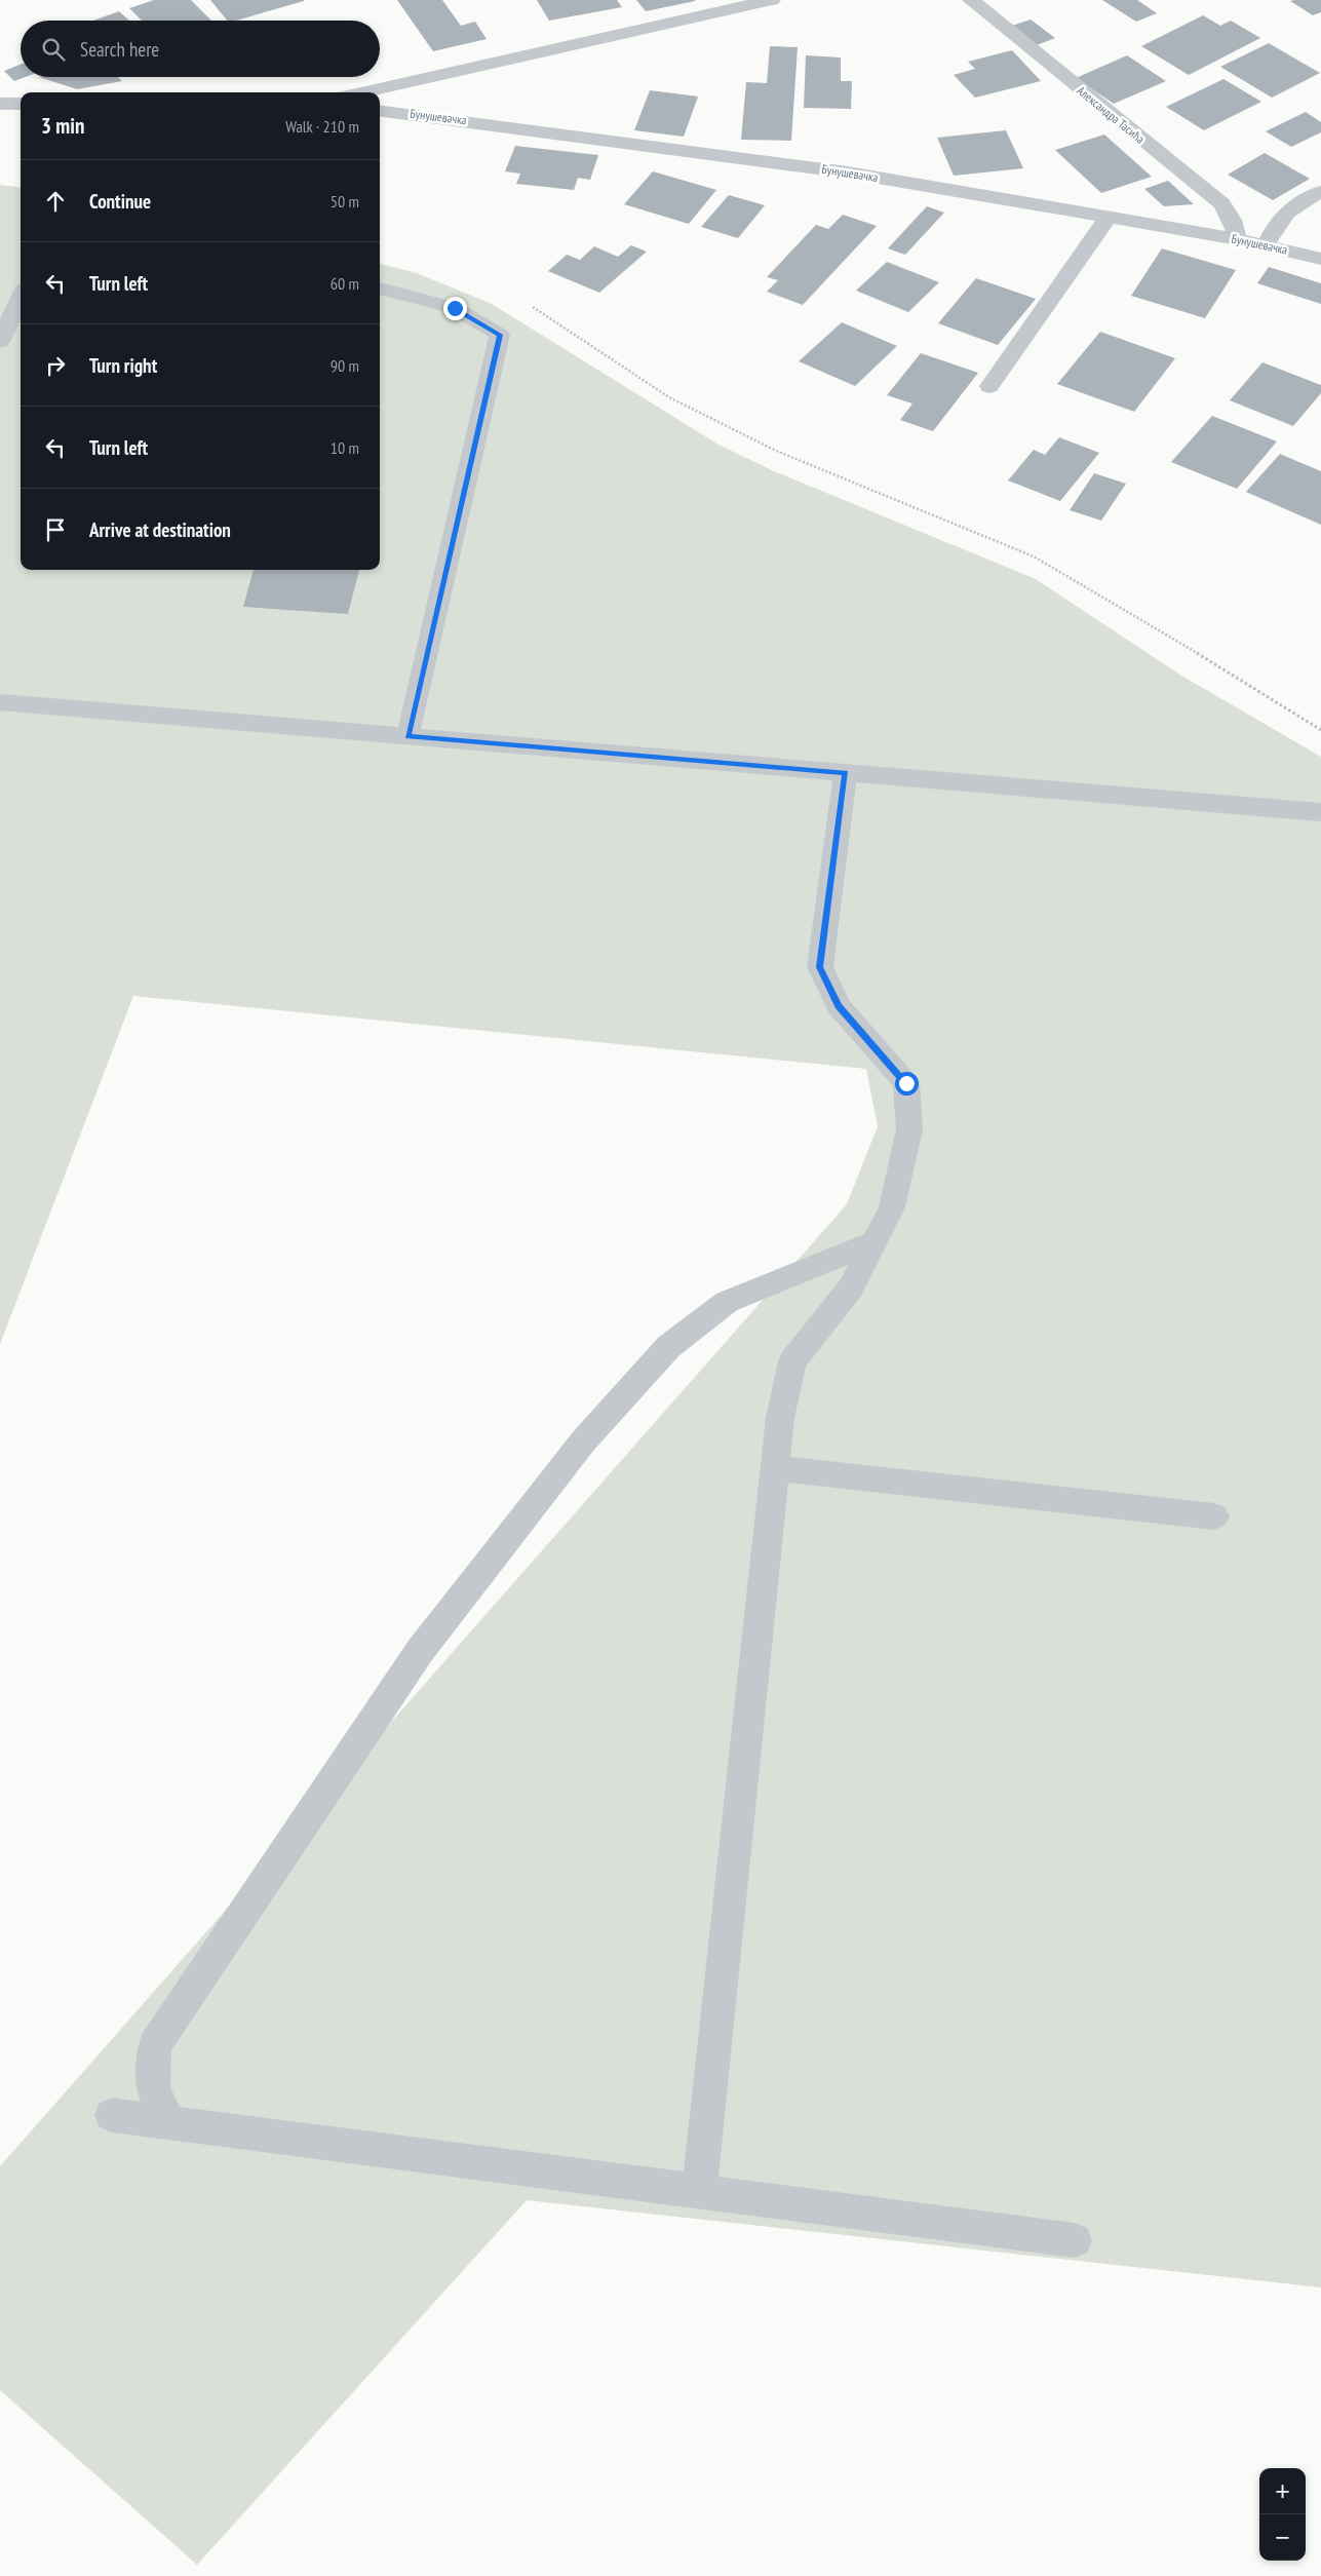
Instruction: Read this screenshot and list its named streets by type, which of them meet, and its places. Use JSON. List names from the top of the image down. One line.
{"streets":{"street":["Александра Тасића","Бунушевачка"]},"crossings":[["Александра Тасића","Бунушевачка"]],"page":{"search":"Search here","heading":["3 min","Walk · 210 m"],"list":[["Continue","50 m"],["Turn left","60 m"],["Turn right","90 m"],["Turn left","10 m"],"Arrive at destination"],"map_buttons":["+","−"]}}
